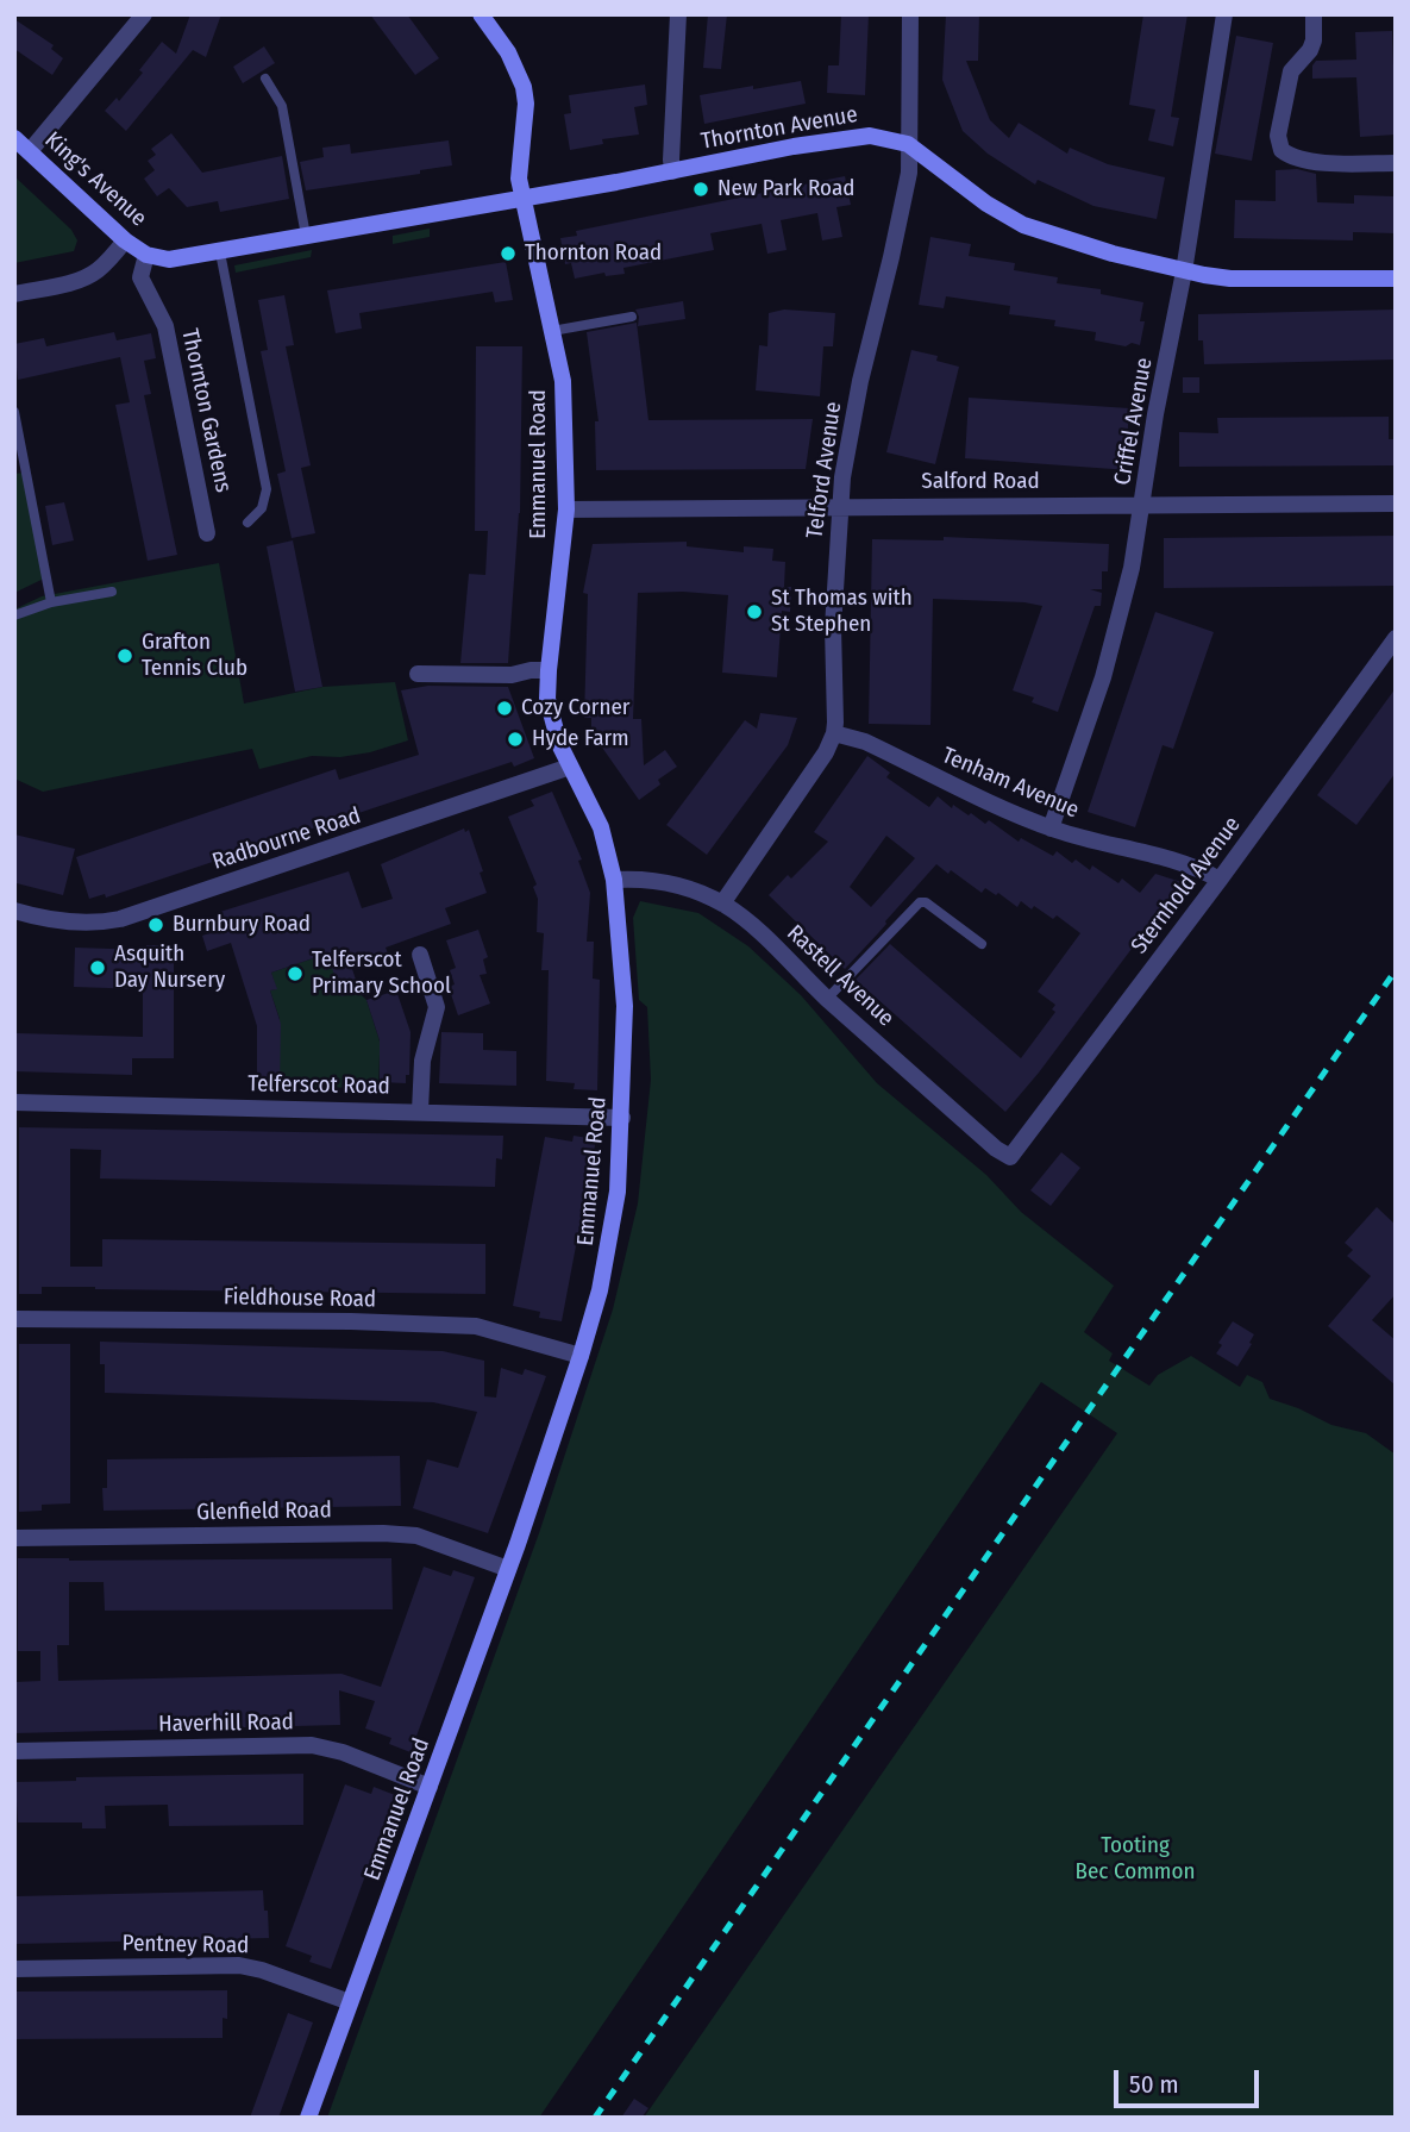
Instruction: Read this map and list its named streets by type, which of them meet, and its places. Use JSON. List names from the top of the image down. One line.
{"streets":{"street":["Thornton Avenue","King's Avenue","Thornton Gardens","Criffel Avenue","Emmanuel Road","Telford Avenue","Salford Road","Tenham Avenue","Radbourne Road","Sternhold Avenue","Rastell Avenue","Telferscot Road","Fieldhouse Road","Glenfield Road","Haverhill Road","Pentney Road"]},"crossings":[["Thornton Avenue","King's Avenue"],["Thornton Avenue","Thornton Gardens"],["Thornton Avenue","Criffel Avenue"],["Thornton Avenue","Emmanuel Road"],["Thornton Avenue","Telford Avenue"],["King's Avenue","Thornton Gardens"],["Criffel Avenue","Salford Road"],["Criffel Avenue","Tenham Avenue"],["Emmanuel Road","Salford Road"],["Emmanuel Road","Radbourne Road"],["Emmanuel Road","Rastell Avenue"],["Emmanuel Road","Telferscot Road"],["Emmanuel Road","Fieldhouse Road"],["Emmanuel Road","Glenfield Road"],["Emmanuel Road","Haverhill Road"],["Emmanuel Road","Pentney Road"],["Telford Avenue","Salford Road"],["Telford Avenue","Tenham Avenue"],["Telford Avenue","Rastell Avenue"],["Tenham Avenue","Sternhold Avenue"],["Sternhold Avenue","Rastell Avenue"]],"parks":["Tooting Bec Common"],"places":["New Park Road","Thornton Road","St Thomas with St Stephen","Grafton Tennis Club","Cozy Corner","Hyde Farm","Burnbury Road","Asquith Day Nursery","Telferscot Primary School"],"scale_bar":"50 m"}
